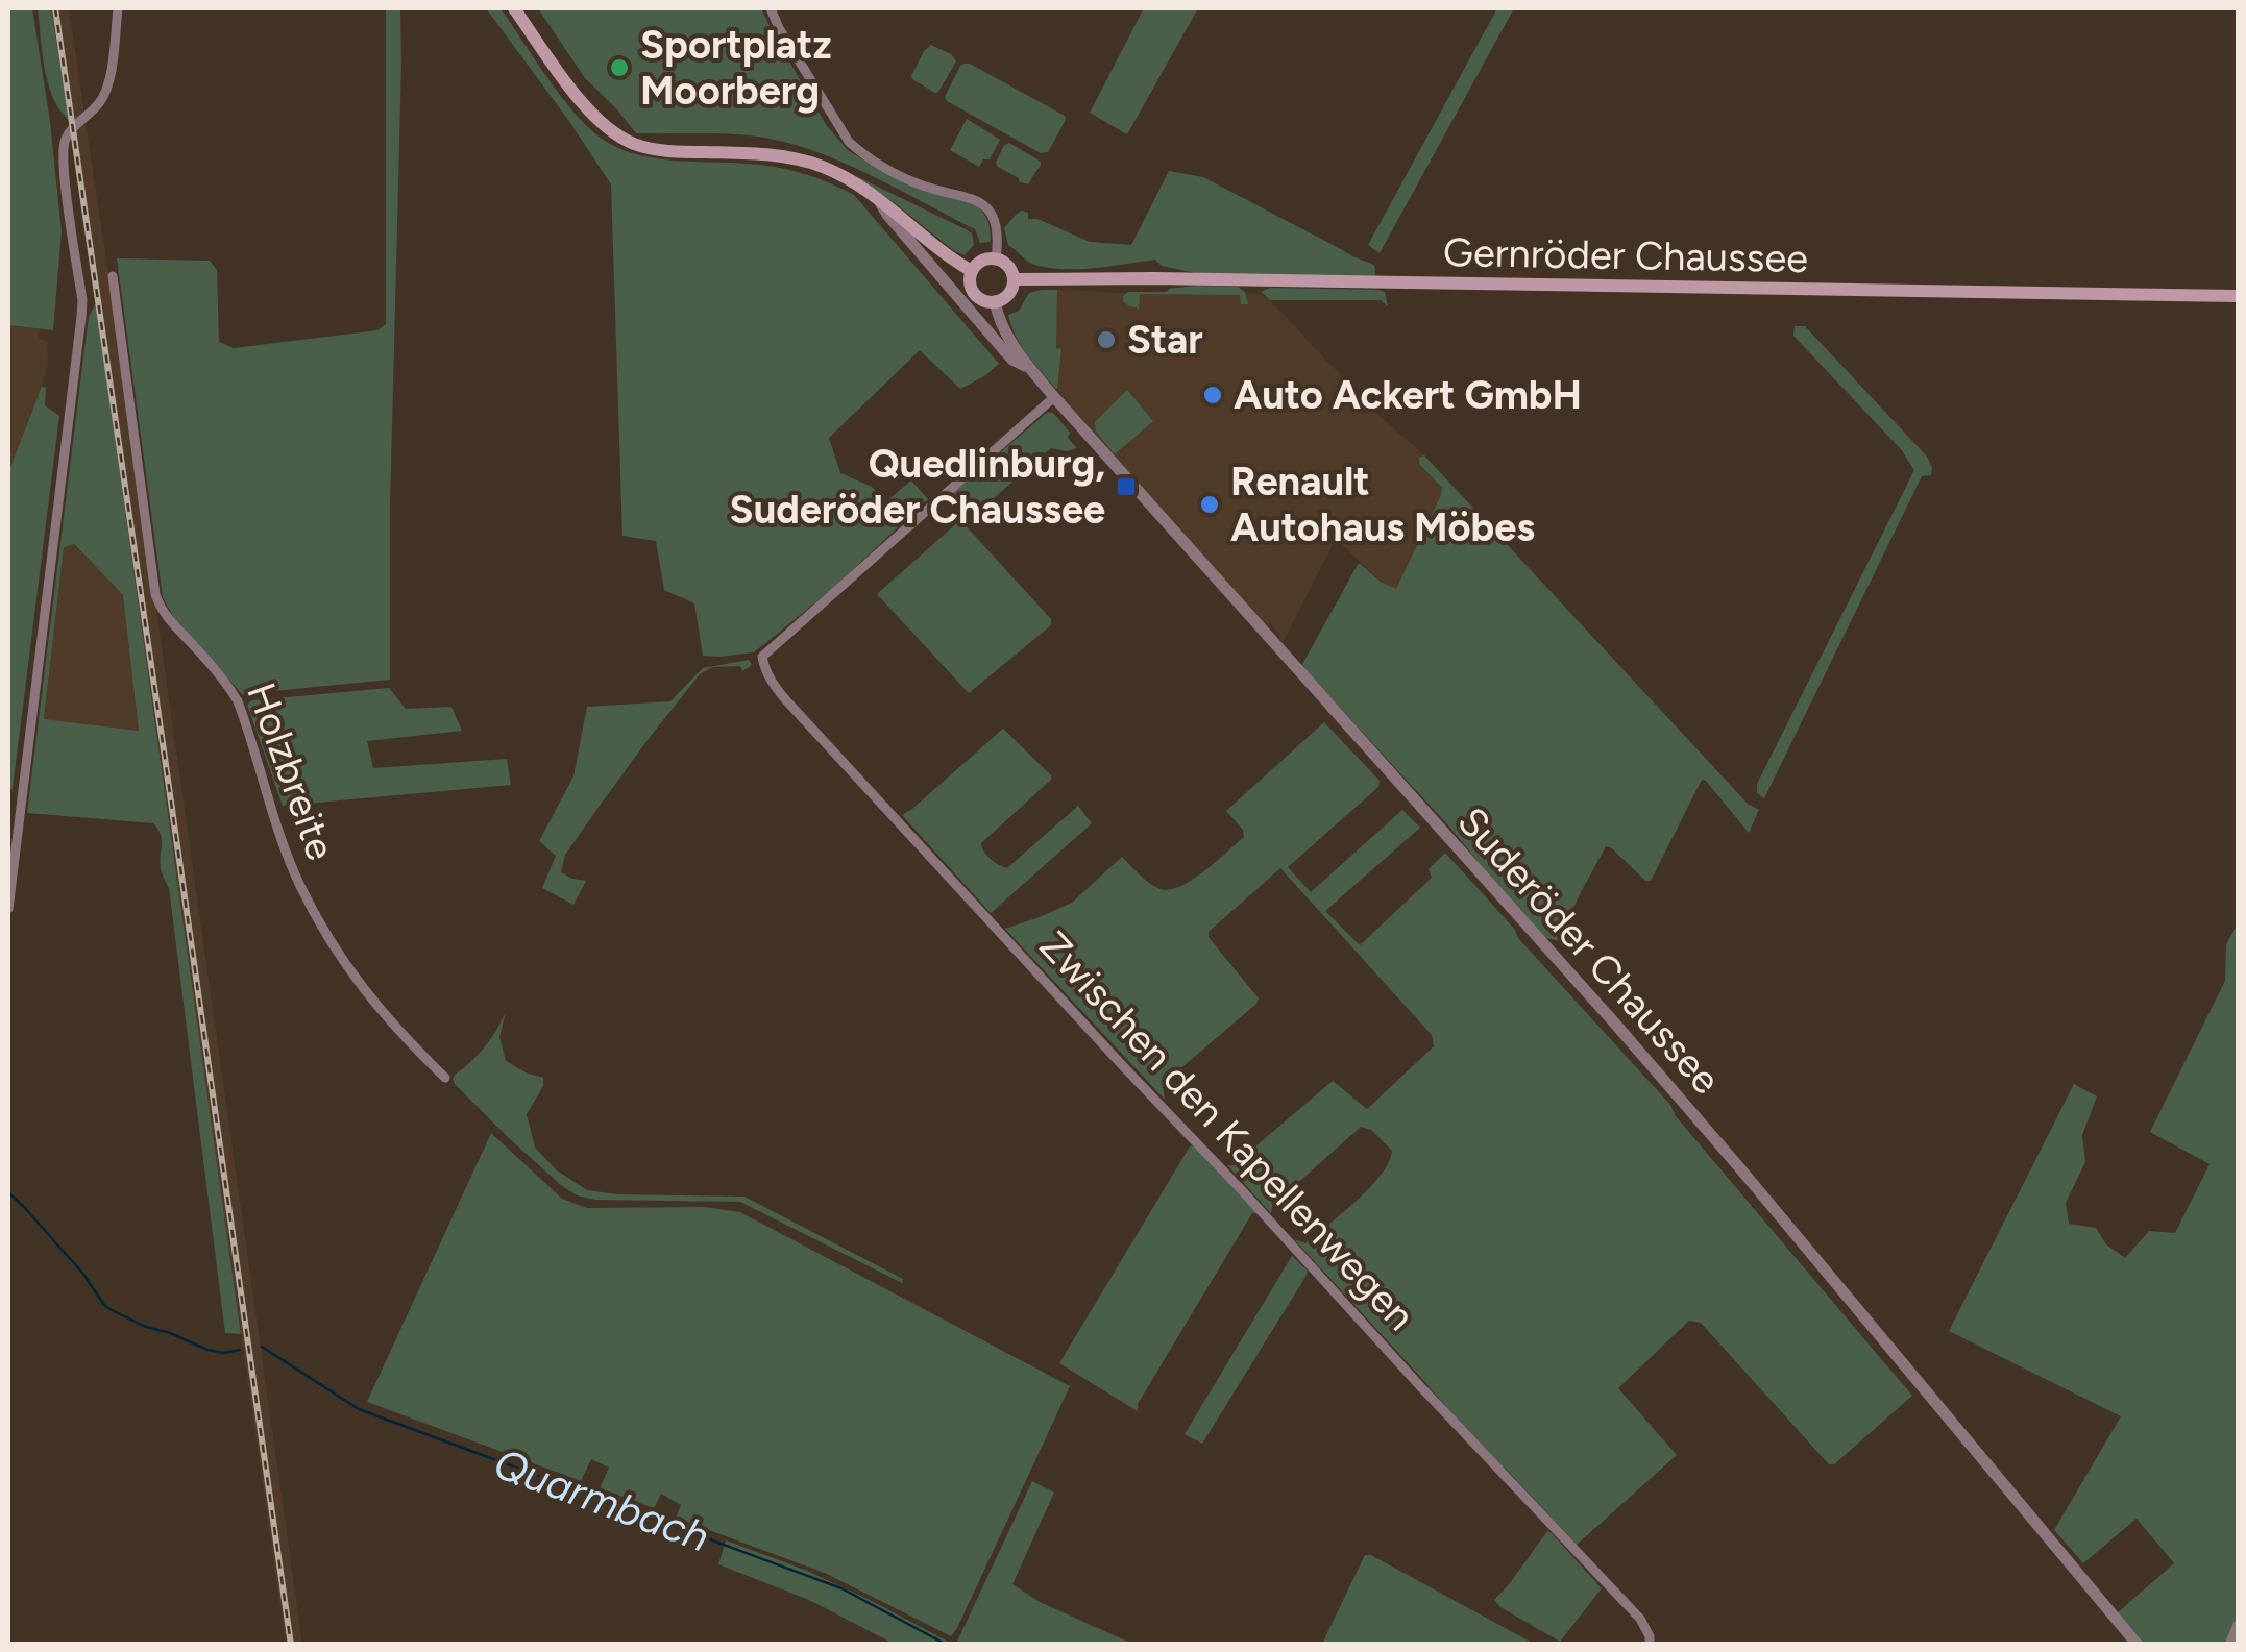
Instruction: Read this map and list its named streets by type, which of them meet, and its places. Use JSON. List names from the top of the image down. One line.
{"streets":{"main road":["Gernröder Chaussee"],"street":["Holzbreite","Suderöder Chaussee","Zwischen den Kapellenwegen"]},"crossings":[["Gernröder Chaussee","Suderöder Chaussee"],["Suderöder Chaussee","Zwischen den Kapellenwegen"]],"water":["Quarmbach"],"places":{"other":["Sportplatz Moorberg","Star","Auto Ackert GmbH","Renault Autohaus Möbes"],"transit":["Quedlinburg, Suderöder Chaussee"]}}
